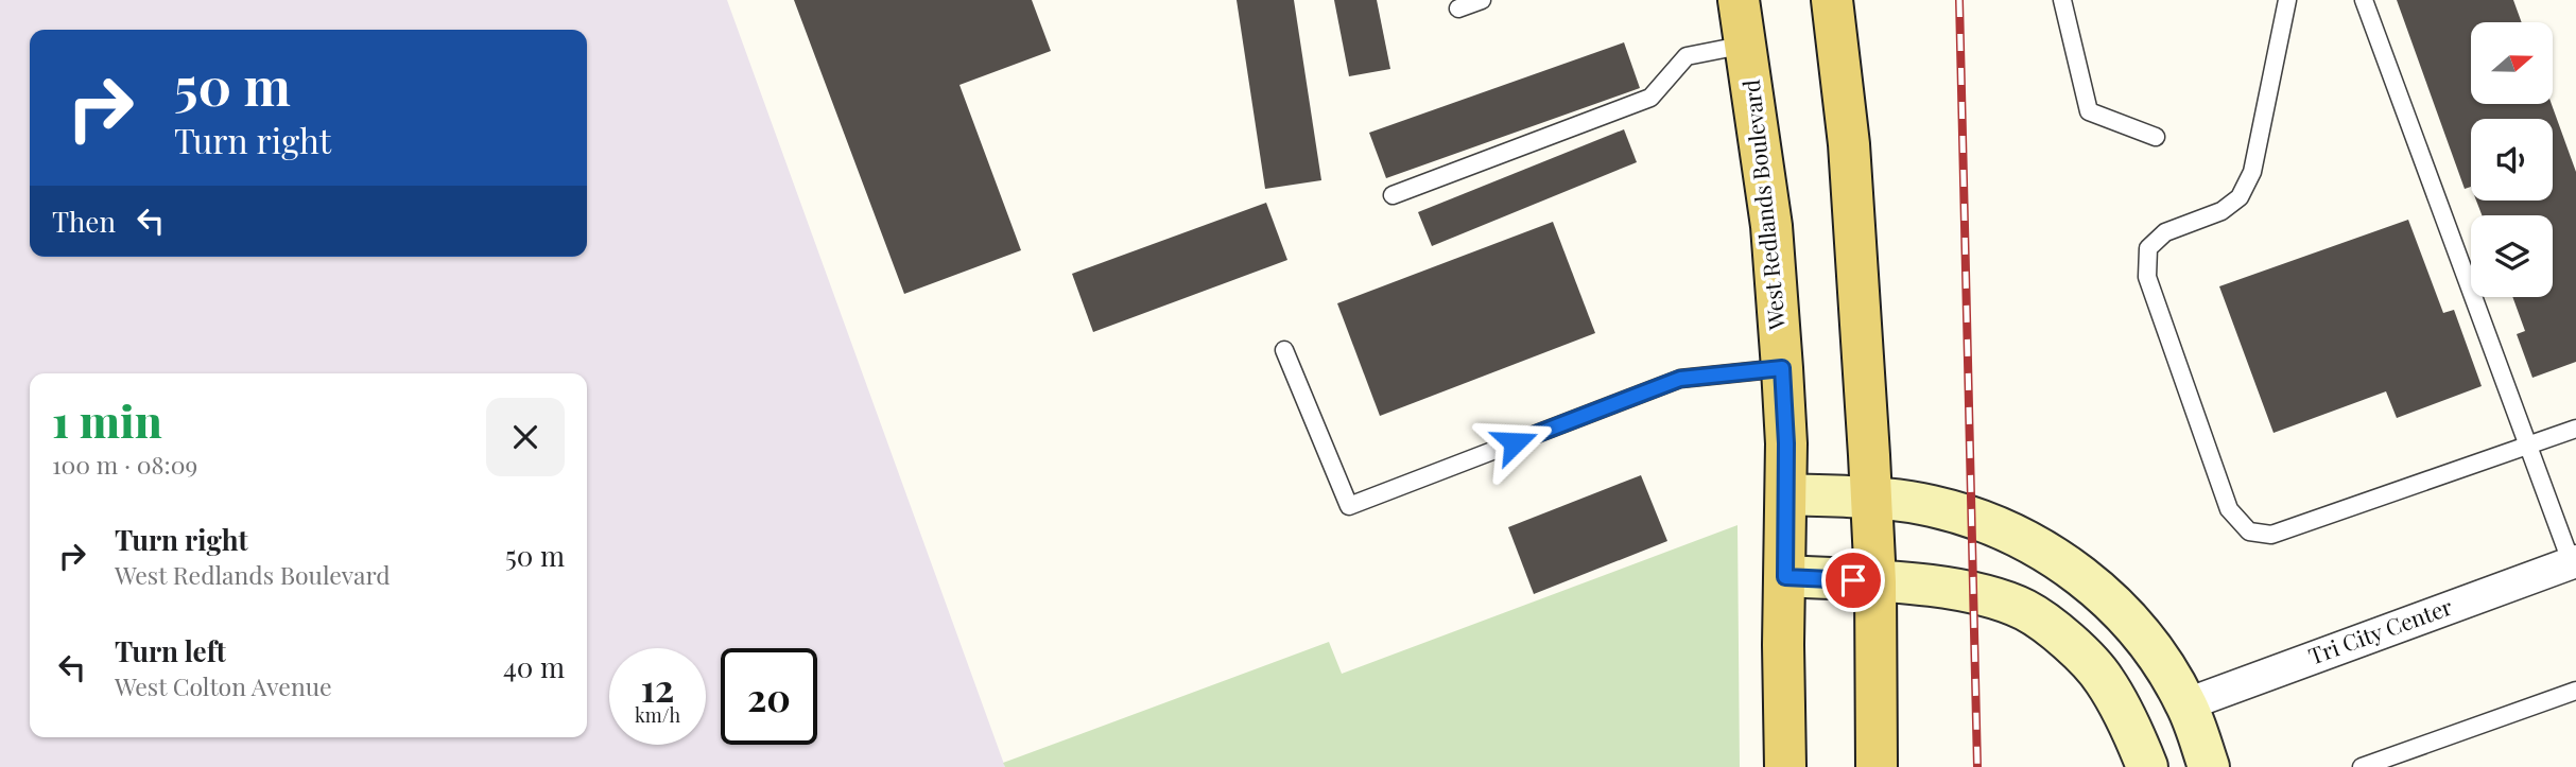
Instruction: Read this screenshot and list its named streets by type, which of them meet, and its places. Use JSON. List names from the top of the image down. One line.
{"streets":{"main road":["West Redlands Boulevard"],"street":["Tri City Center"]},"north":"right","page":{"turn":["50 m","Turn right"],"then":"Then","heading":["1 min","100 m · 08:09"],"list":[{"name":"Turn right","note":"West Redlands Boulevard","value":"50 m"},{"name":"Turn left","note":"West Colton Avenue","value":"40 m"}],"speed":"12 km/h","limit":"20"}}
